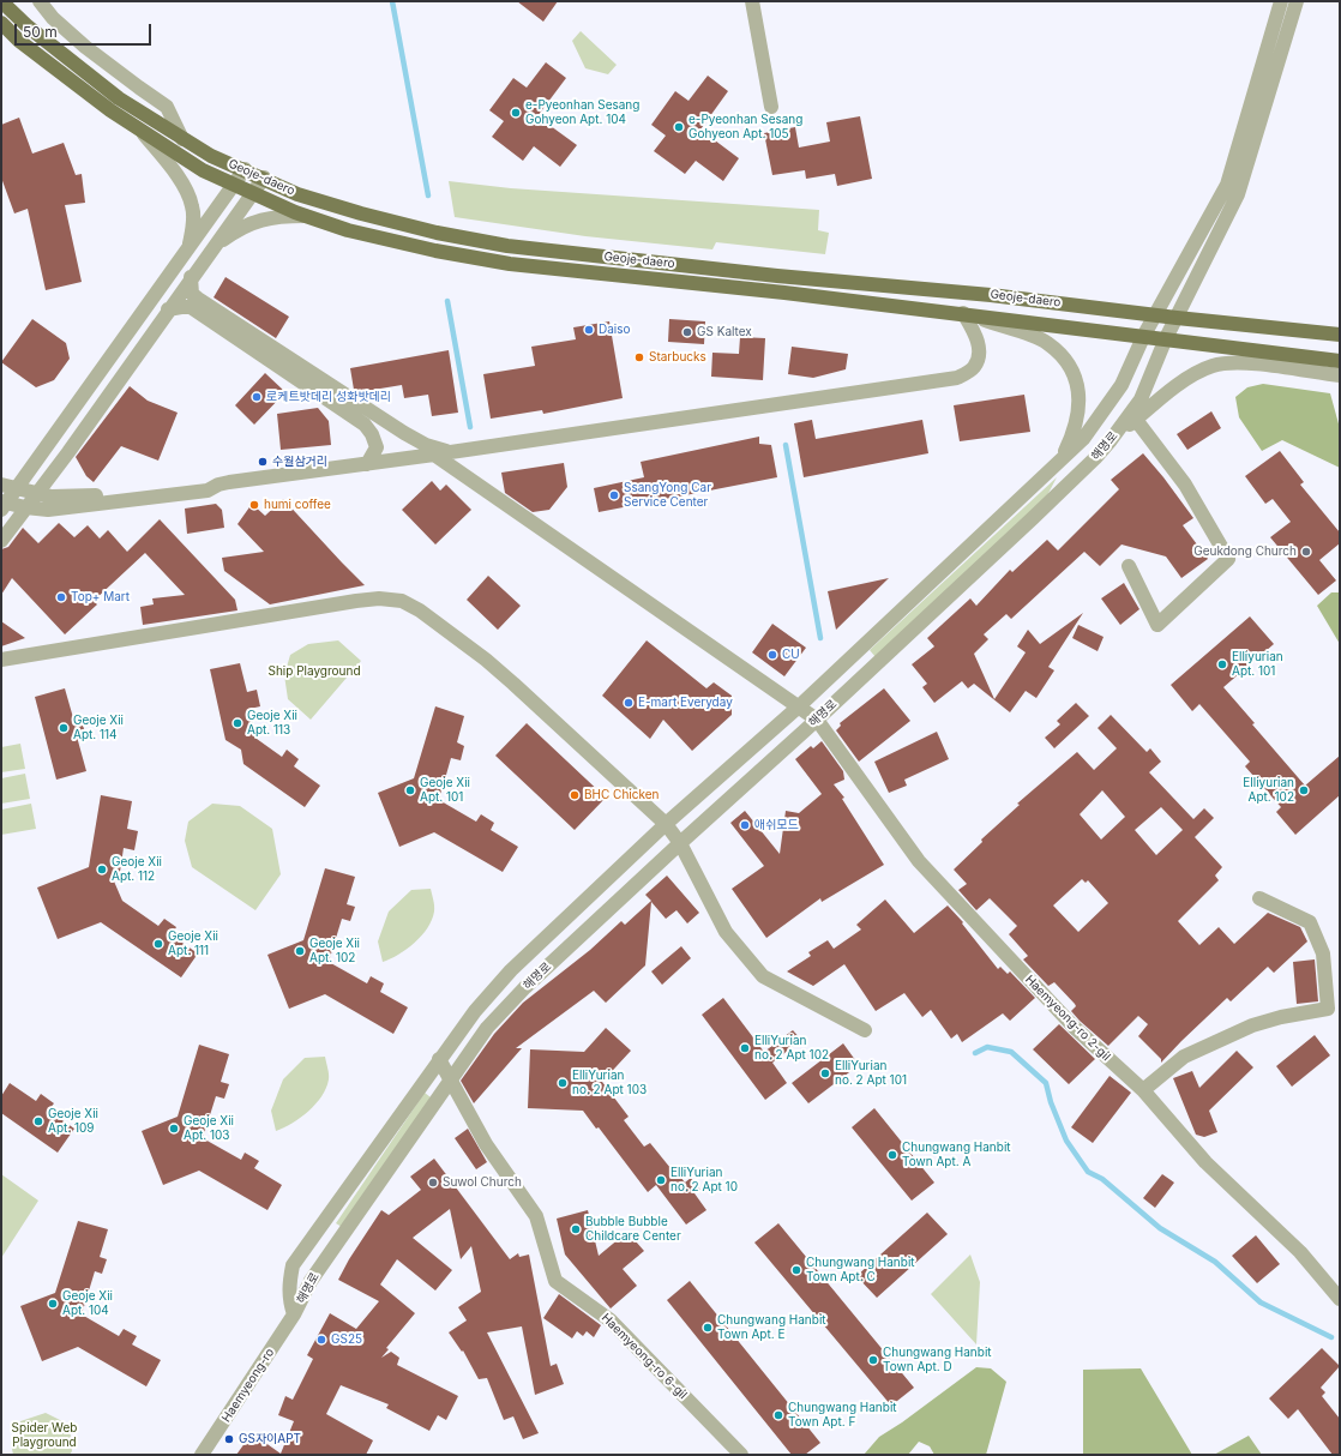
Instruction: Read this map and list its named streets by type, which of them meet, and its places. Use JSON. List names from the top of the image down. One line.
{"streets":{"main road":["Geoje-daero"],"street":["해명로","Haemyeong-ro 2-gil","Haemyeong-ro 6-gil","Haemyeong-ro"]},"crossings":[["Geoje-daero","해명로"],["해명로","Haemyeong-ro 2-gil"],["해명로","Haemyeong-ro 6-gil"],["해명로","Haemyeong-ro"]],"parks":["Ship Playground","Spider Web Playground"],"places":["e-Pyeonhan Sesang Gohyeon Apt. 104","e-Pyeonhan Sesang Gohyeon Apt. 105","Daiso","GS Kaltex","Starbucks","로케트밧데리 성화밧데리","수월삼거리","SsangYong Car Service Center","humi coffee","Geukdong Church","Top+ Mart","CU","Elliyurian Apt. 101","E-mart Everyday","Geoje Xii Apt. 113","Geoje Xii Apt. 114","Geoje Xii Apt. 101","Elliyurian Apt. 102","BHC Chicken","애쉬모드","Geoje Xii Apt. 112","Geoje Xii Apt. 111","Geoje Xii Apt. 102","ElliYurian no. 2 Apt 102","ElliYurian no. 2 Apt 101","ElliYurian no. 2 Apt 103","Geoje Xii Apt. 109","Geoje Xii Apt. 103","Chungwang Hanbit Town Apt. A","ElliYurian no. 2 Apt 10","Suwol Church","Bubble Bubble Childcare Center","Chungwang Hanbit Town Apt. C","Geoje Xii Apt. 104","Chungwang Hanbit Town Apt. E","GS25","Chungwang Hanbit Town Apt. D","Chungwang Hanbit Town Apt. F","GS자이APT"],"scale_bar":"50 m"}
